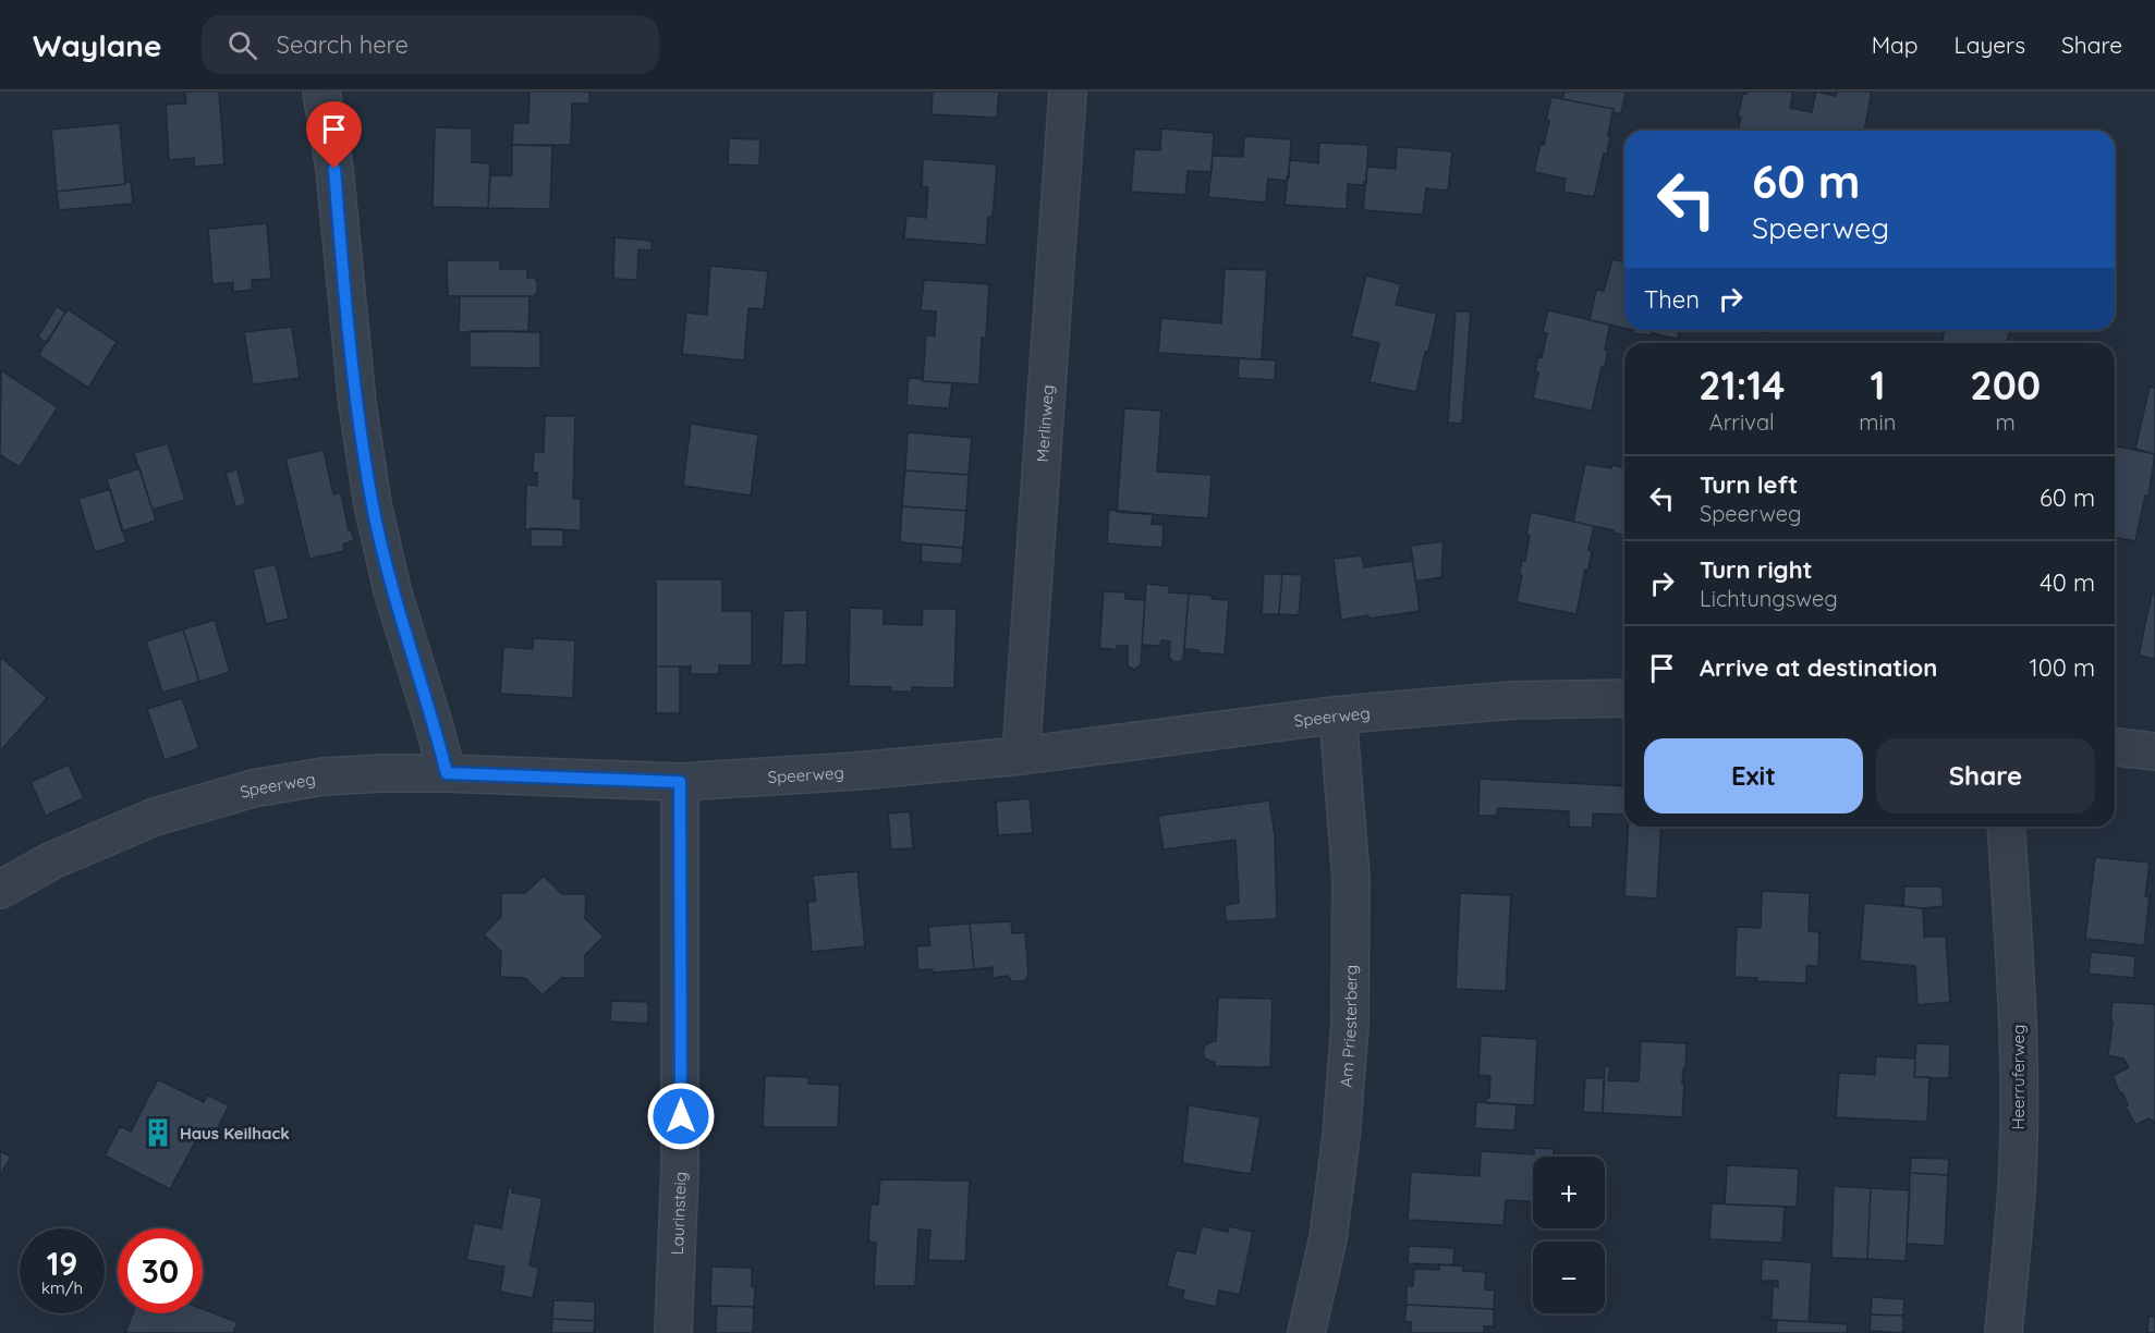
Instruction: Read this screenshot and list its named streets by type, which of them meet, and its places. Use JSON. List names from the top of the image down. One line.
{"streets":{"street":["Merlinweg","Speerweg","Am Priesterberg","Heerruferweg","Laurinsteig"]},"crossings":[["Merlinweg","Speerweg"],["Speerweg","Am Priesterberg"],["Speerweg","Laurinsteig"]],"places":{"building":["Haus Keilhack"]},"page":{"header":"Waylane","search":"Search here","nav":["Map","Layers","Share"],"turn":["60 m","Speerweg"],"then":"Then","eta":["21:14","Arrival","1","min","200","m"],"list":[{"name":"Turn left","note":"Speerweg","value":"60 m"},{"name":"Turn right","note":"Lichtungsweg","value":"40 m"},{"name":"Arrive at destination","value":"100 m"}],"buttons":["Exit","Share"],"map_buttons":["+","−"],"speed":"19 km/h","limit":"30"}}
